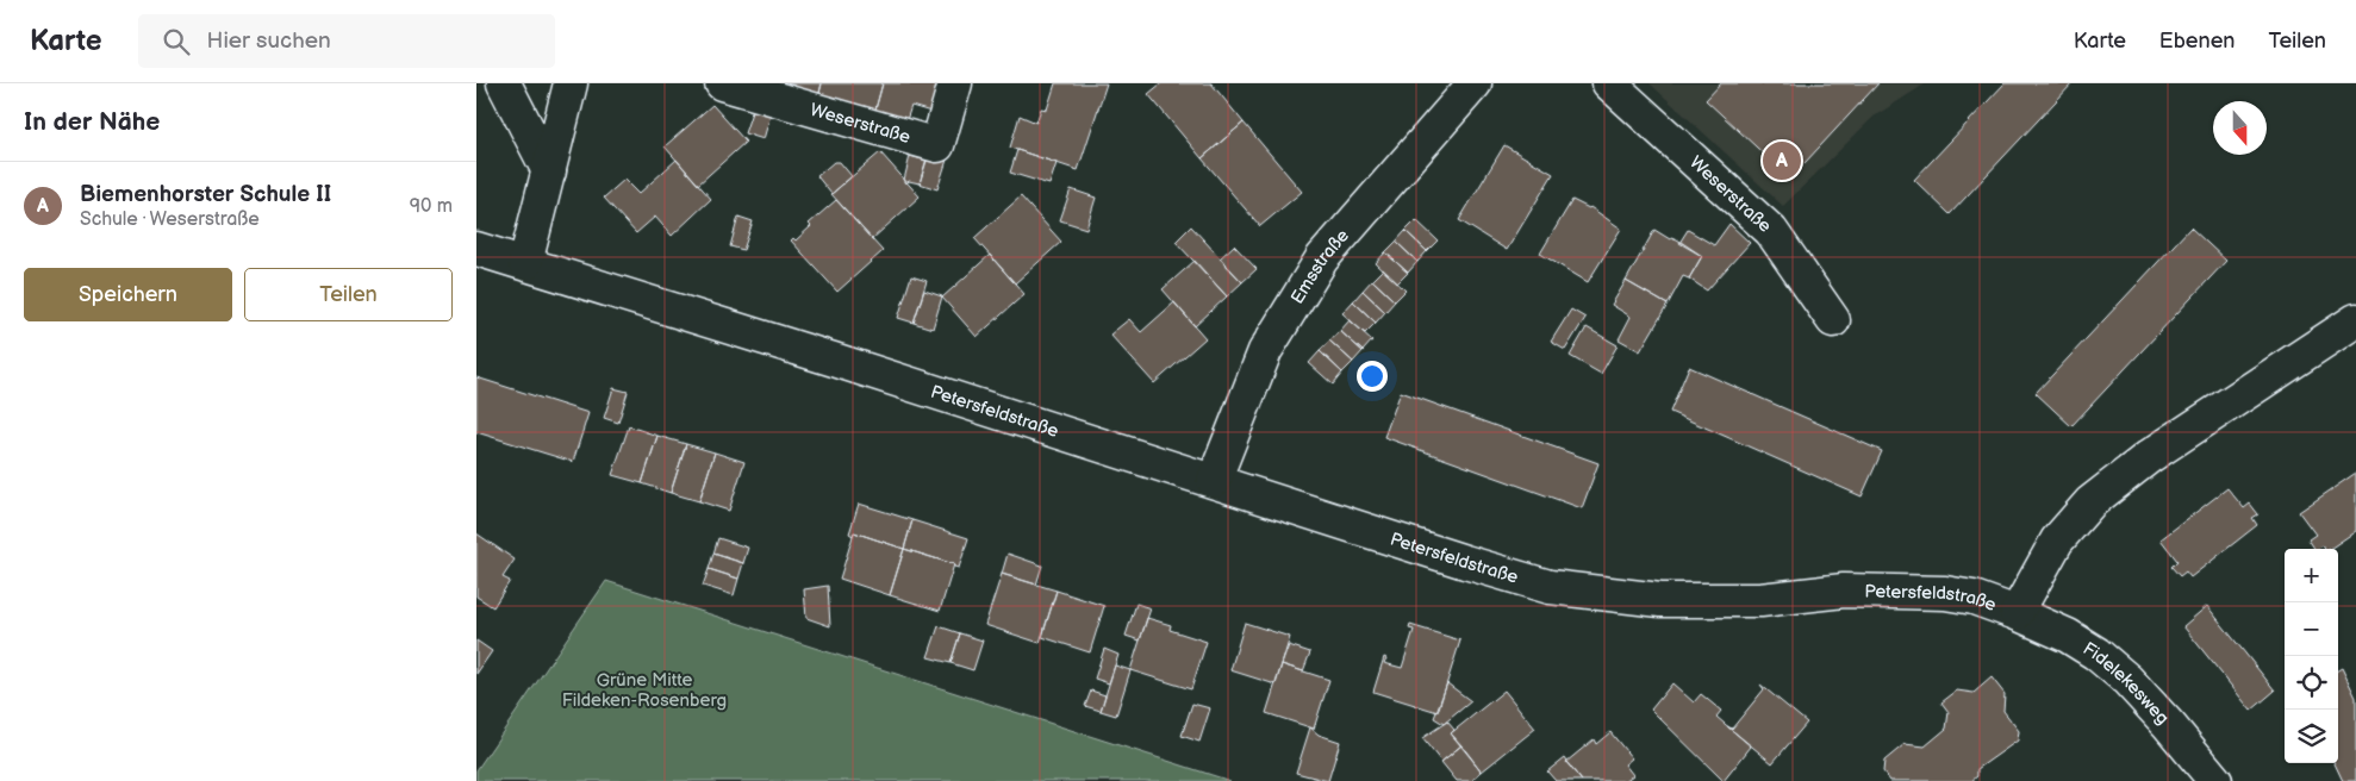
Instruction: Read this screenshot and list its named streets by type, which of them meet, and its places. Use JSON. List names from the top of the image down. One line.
{"streets":{"street":["Weserstraße","Emsstraße","Petersfeldstraße","Fidelekesweg"]},"crossings":[["Emsstraße","Petersfeldstraße"],["Petersfeldstraße","Fidelekesweg"]],"parks":["Grüne Mitte Fildeken-Rosenberg"],"north":"bottom","page":{"header":"Karte","search":"Hier suchen","nav":["Karte","Ebenen","Teilen"],"heading":"In der Nähe","pins":"A","list":[{"mark":"A","name":"Biemenhorster Schule II","note":"Schule · Weserstraße","value":"90 m"}],"buttons":["Speichern","Teilen"],"map_buttons":["+","−"]}}
